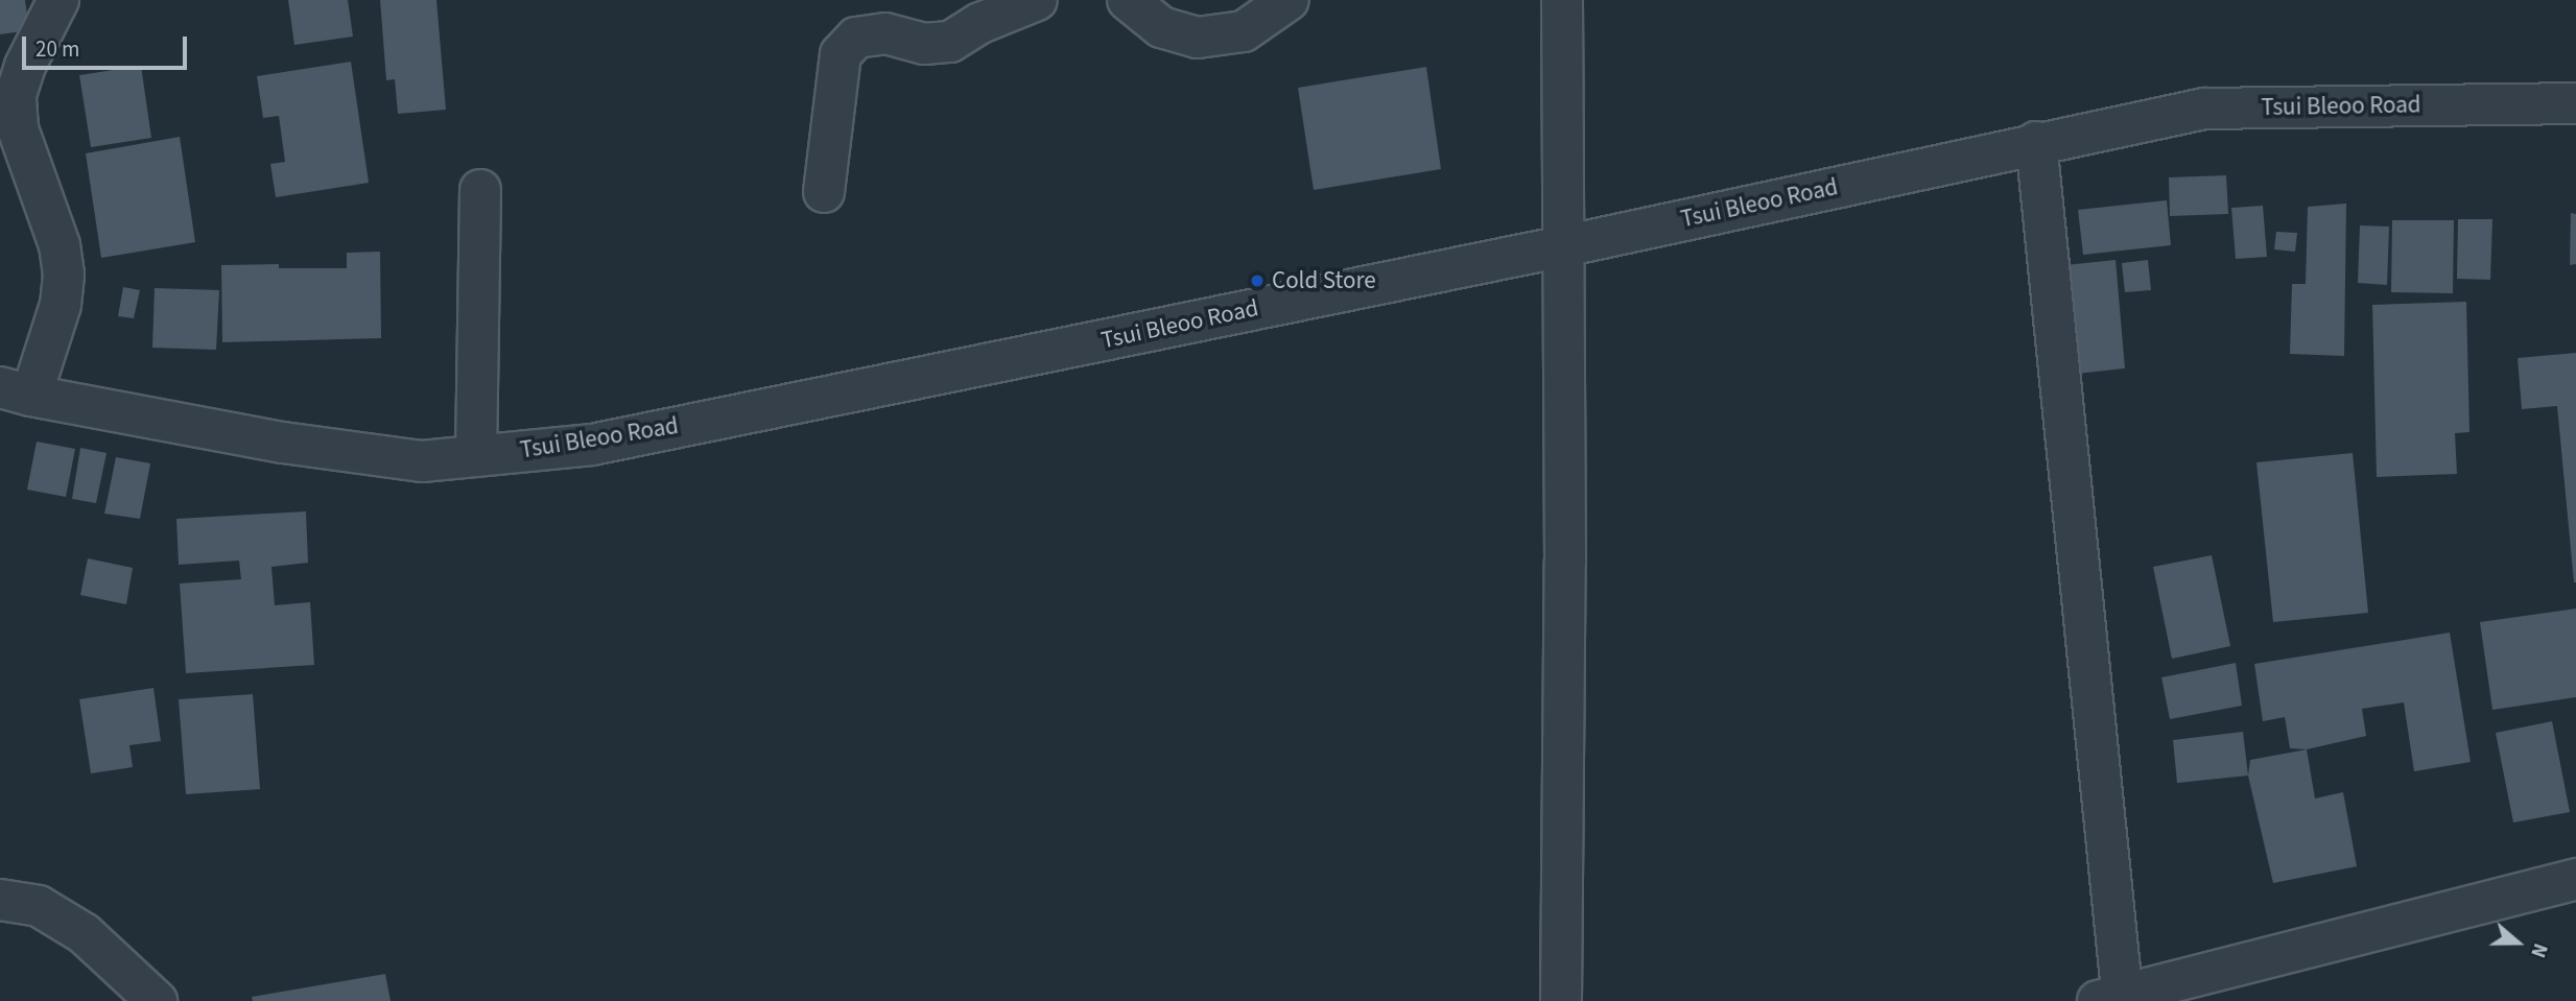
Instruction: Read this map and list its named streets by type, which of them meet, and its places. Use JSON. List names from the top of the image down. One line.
{"streets":{"street":["Tsui Bleoo Road"]},"places":["Cold Store"],"scale_bar":"20 m","north":"right"}
